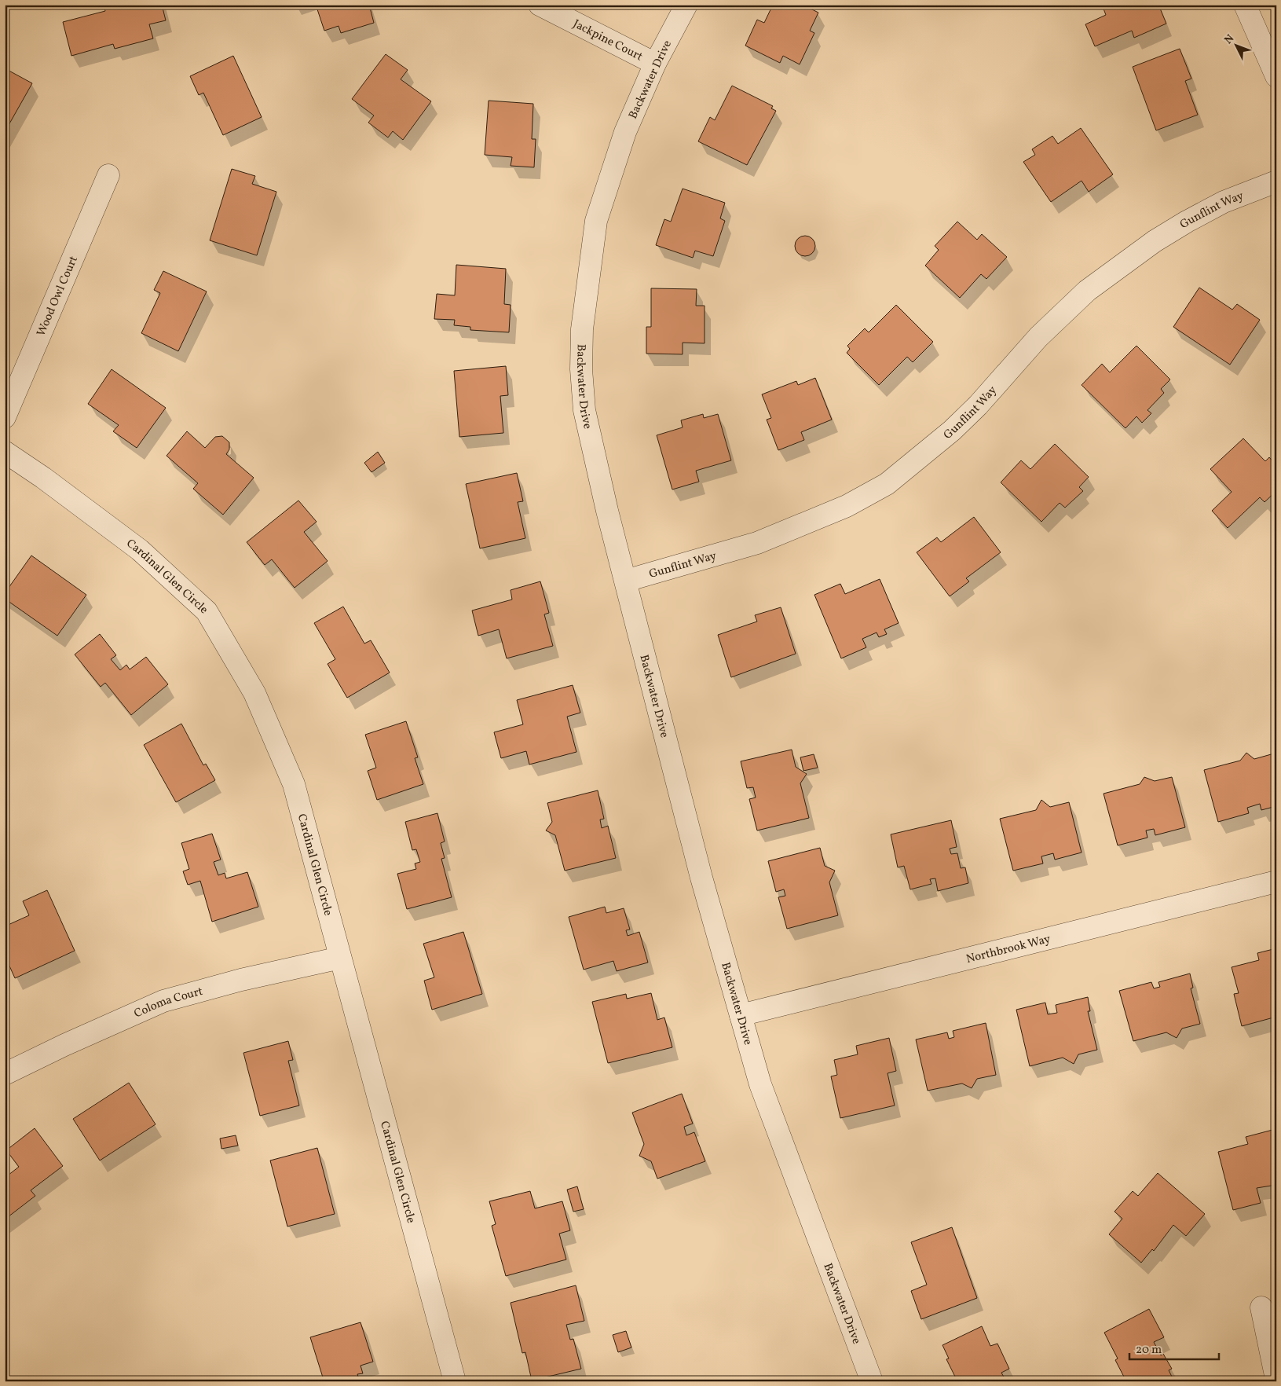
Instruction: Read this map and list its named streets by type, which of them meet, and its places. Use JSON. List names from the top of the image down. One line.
{"streets":{"street":["Jackpine Court","Backwater Drive","Gunflint Way","Wood Owl Court","Cardinal Glen Circle","Northbrook Way","Coloma Court"]},"crossings":[["Jackpine Court","Backwater Drive"],["Backwater Drive","Gunflint Way"],["Backwater Drive","Northbrook Way"],["Cardinal Glen Circle","Coloma Court"]],"scale_bar":"20 m","north":"top left"}
